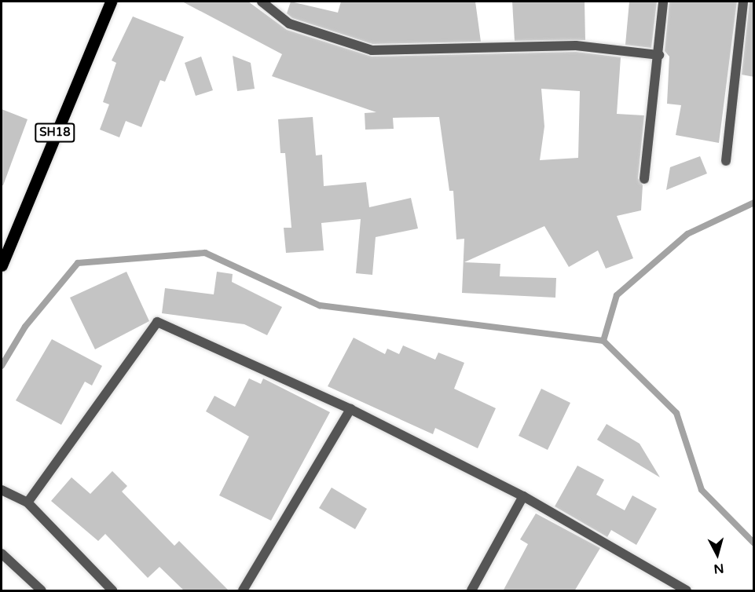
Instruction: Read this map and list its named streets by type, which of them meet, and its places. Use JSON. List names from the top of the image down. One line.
{"streets":{"main road":["SH18"]},"north":"bottom"}
